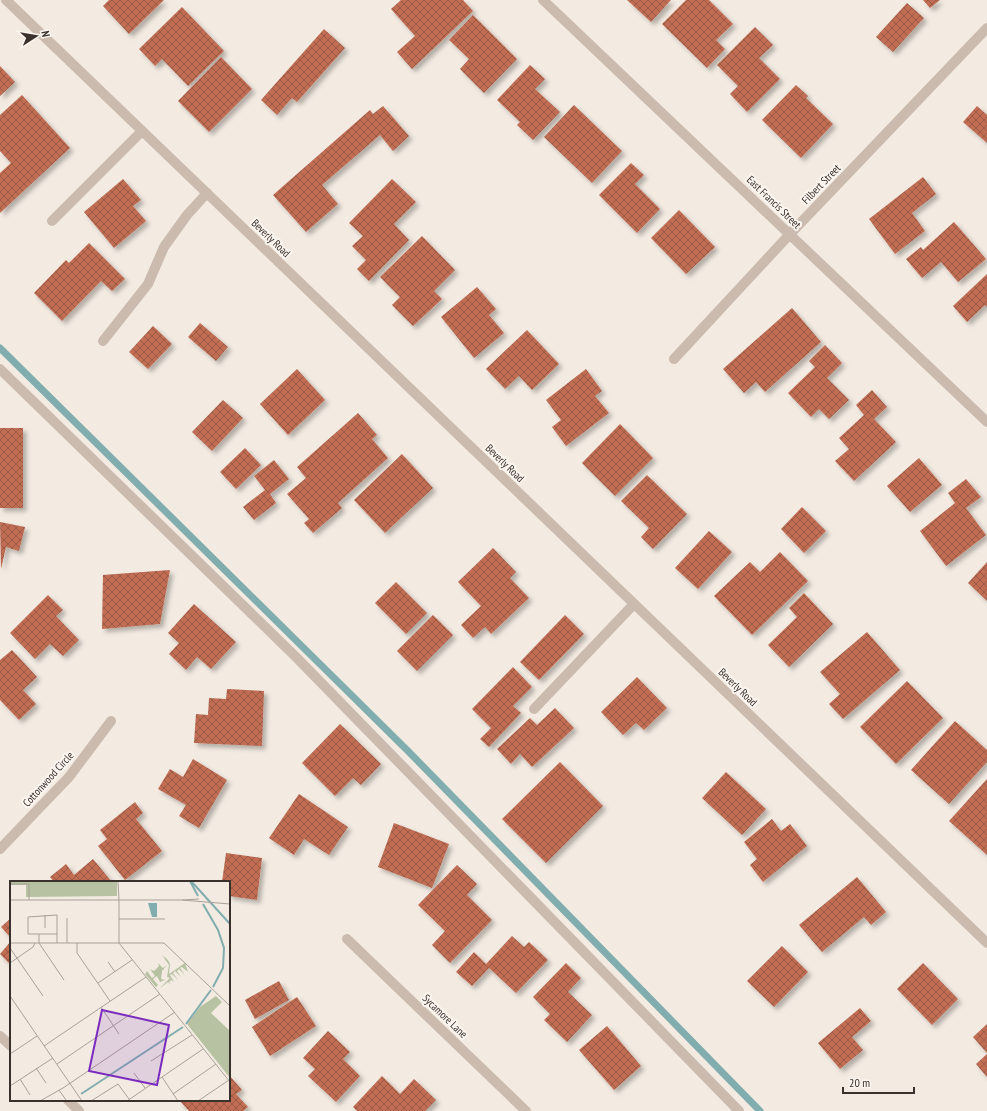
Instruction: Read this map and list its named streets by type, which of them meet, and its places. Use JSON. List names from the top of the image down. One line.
{"streets":{"street":["Filbert Street","East Francis Street","Beverly Road","Cottonwood Circle","Sycamore Lane"]},"crossings":[["Filbert Street","East Francis Street"]],"scale_bar":"20 m","north":"right"}
